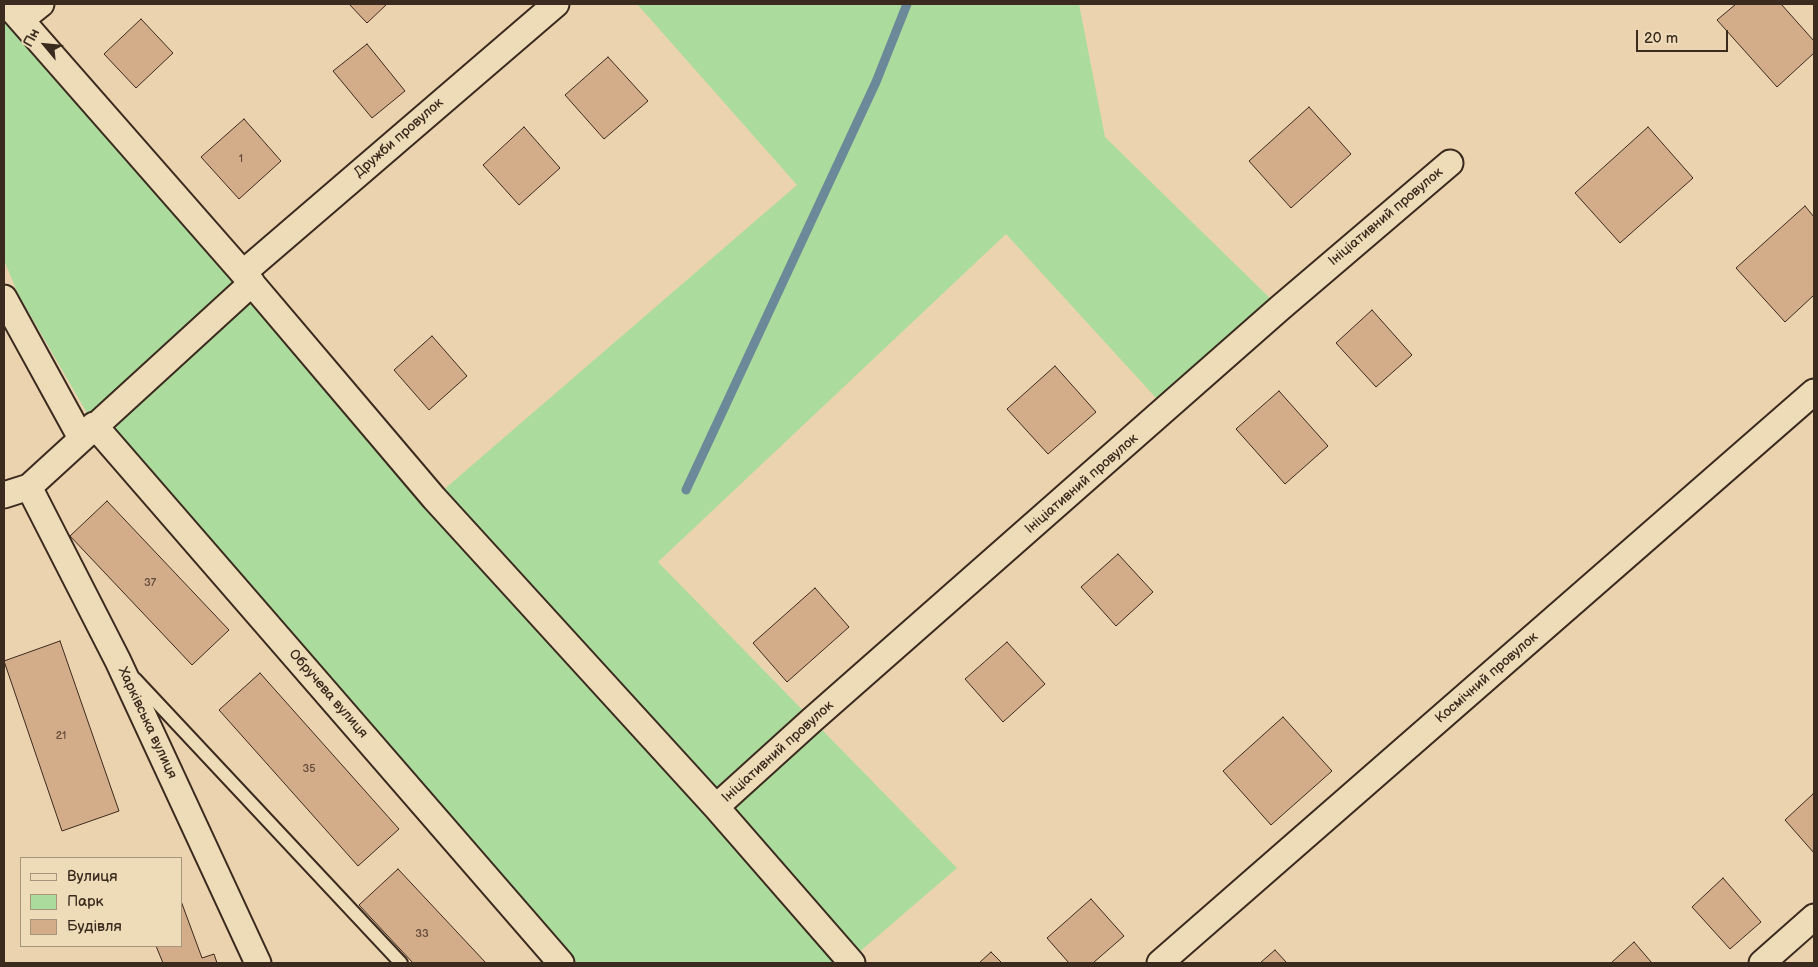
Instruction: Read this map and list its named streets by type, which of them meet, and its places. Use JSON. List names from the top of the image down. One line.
{"streets":{"street":["Дружби провулок","Ініціативний провулок","Космічний провулок","Обручева вулиця","Харківська вулиця"]},"crossings":[["Дружби провулок","Обручева вулиця"],["Дружби провулок","Харківська вулиця"]],"house_numbers":["1","37","21","35","33"],"legend":["Вулиця","Парк","Будівля"],"scale_bar":"20 m","north":"top left"}
